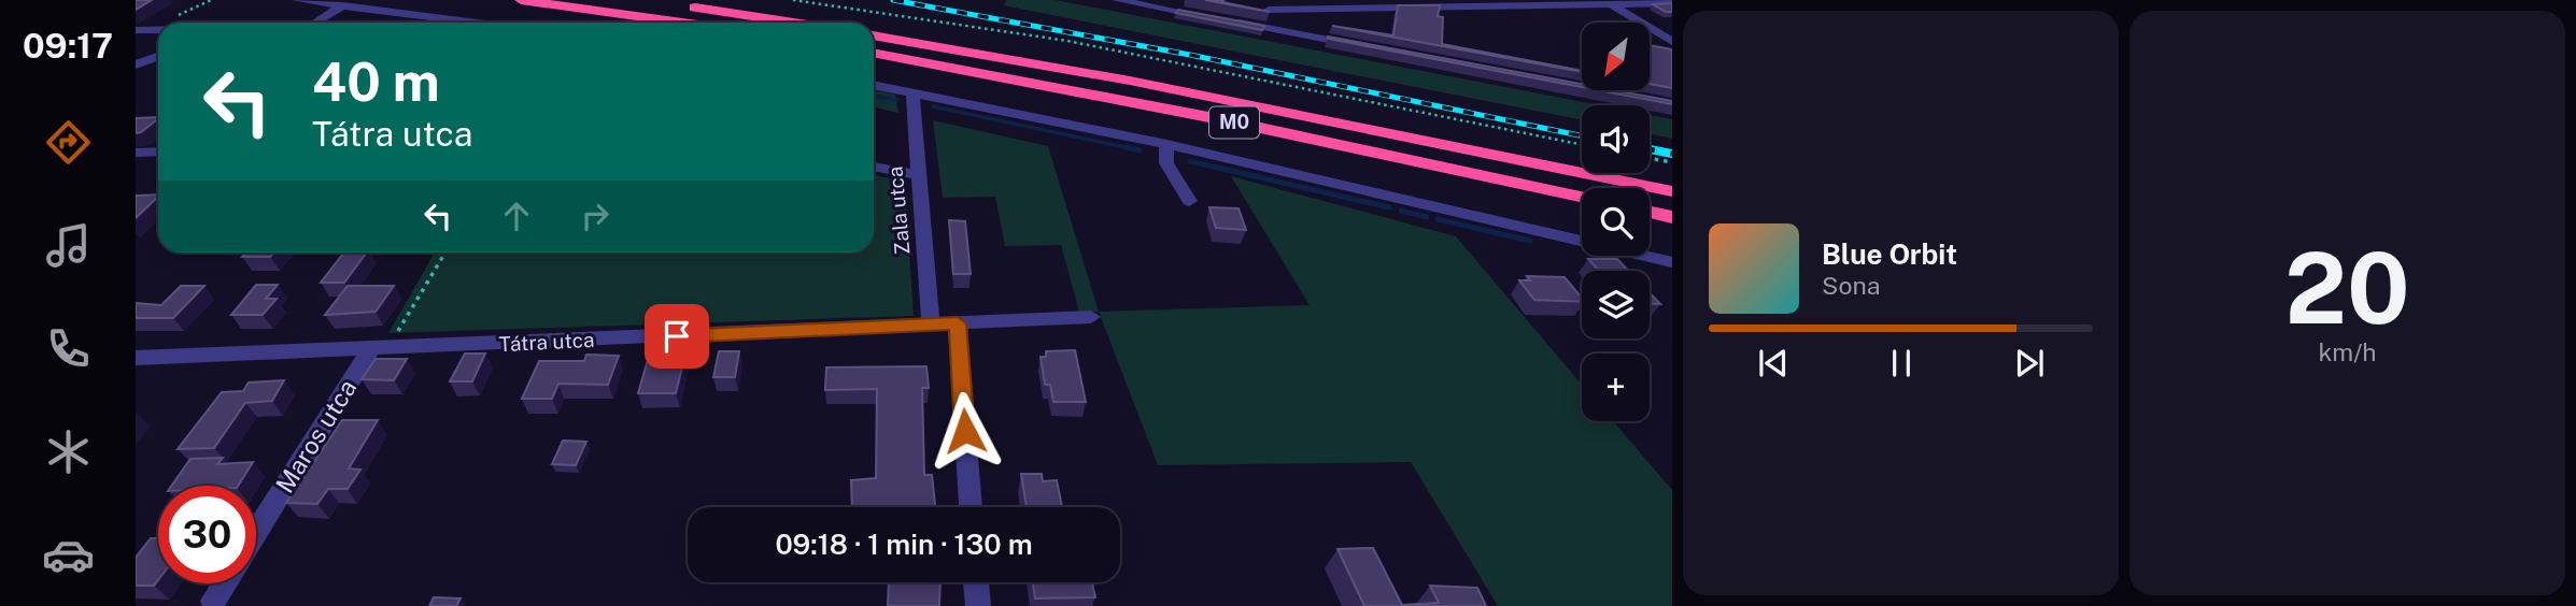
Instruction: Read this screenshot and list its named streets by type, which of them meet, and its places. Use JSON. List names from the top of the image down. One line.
{"streets":{"highway":["M0"],"street":["Zala utca","Tátra utca","Maros utca"]},"crossings":[["Zala utca","Tátra utca"],["Tátra utca","Maros utca"]],"north":"bottom left","page":{"tabs":"09:17","tile":["20","km/h"],"map_buttons":"+","turn":["40 m","Tátra utca"],"song":["Blue Orbit","Sona"],"limit":"30","trip":"09:18 · 1 min · 130 m"}}
